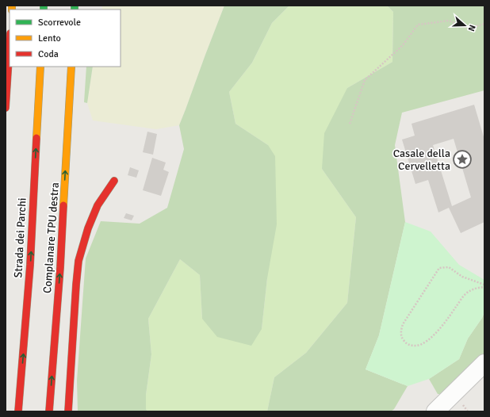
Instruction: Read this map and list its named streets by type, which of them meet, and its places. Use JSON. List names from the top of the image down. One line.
{"streets":{"main road":["Strada dei Parchi","Complanare TPU destra"]},"places":{"place":["Casale della Cervelletta"]},"legend":["Scorrevole","Lento","Coda"],"north":"right"}
